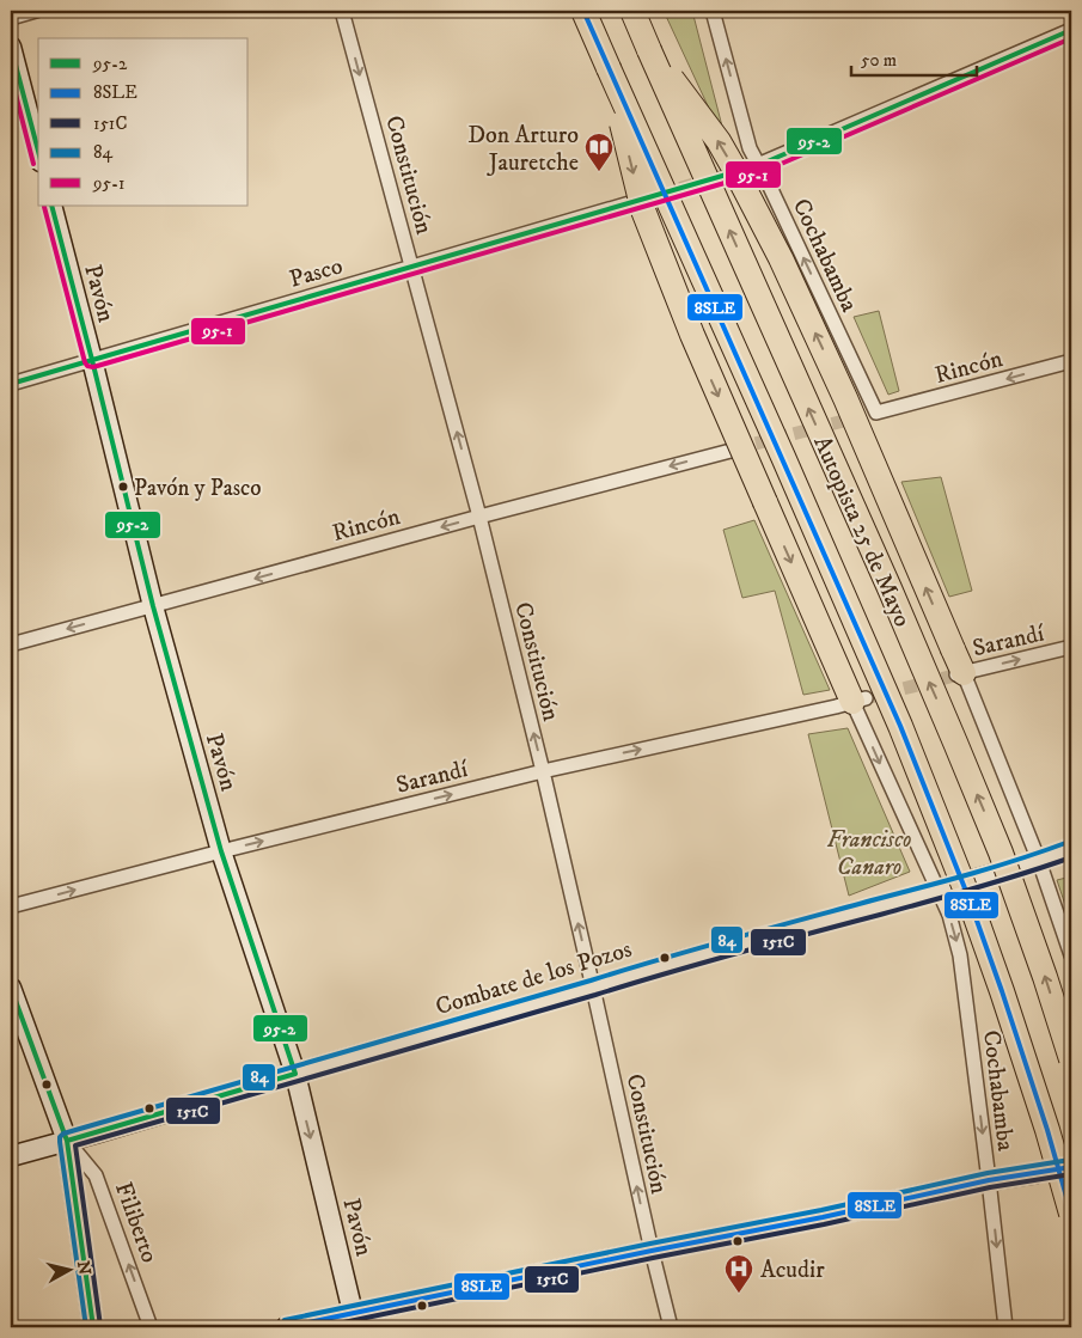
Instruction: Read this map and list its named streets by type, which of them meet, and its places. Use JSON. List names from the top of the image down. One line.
{"streets":{"highway":["Autopista 25 de Mayo"],"street":["Constitución","Cochabamba","Pasco","Pavón","Rincón","Sarandí","Combate de los Pozos","Filiberto"]},"crossings":[["Constitución","Pasco"],["Constitución","Rincón"],["Constitución","Sarandí"],["Constitución","Combate de los Pozos"],["Cochabamba","Rincón"],["Cochabamba","Sarandí"],["Cochabamba","Combate de los Pozos"],["Pasco","Pavón"],["Pavón","Rincón"],["Pavón","Sarandí"],["Pavón","Combate de los Pozos"],["Combate de los Pozos","Filiberto"]],"one_way":["Rincón","Sarandí"],"parks":["Francisco Canaro"],"places":{"library":["Don Arturo Jauretche"],"other":["Pavón y Pasco"],"hospital":["Acudir"]},"lines":["transit line 8SLE","transit line 95-2","transit line 95-1","transit line 84","transit line 151C"],"legend":["95-2","8SLE","151C","84","95-1"],"scale_bar":"50 m","north":"right"}
